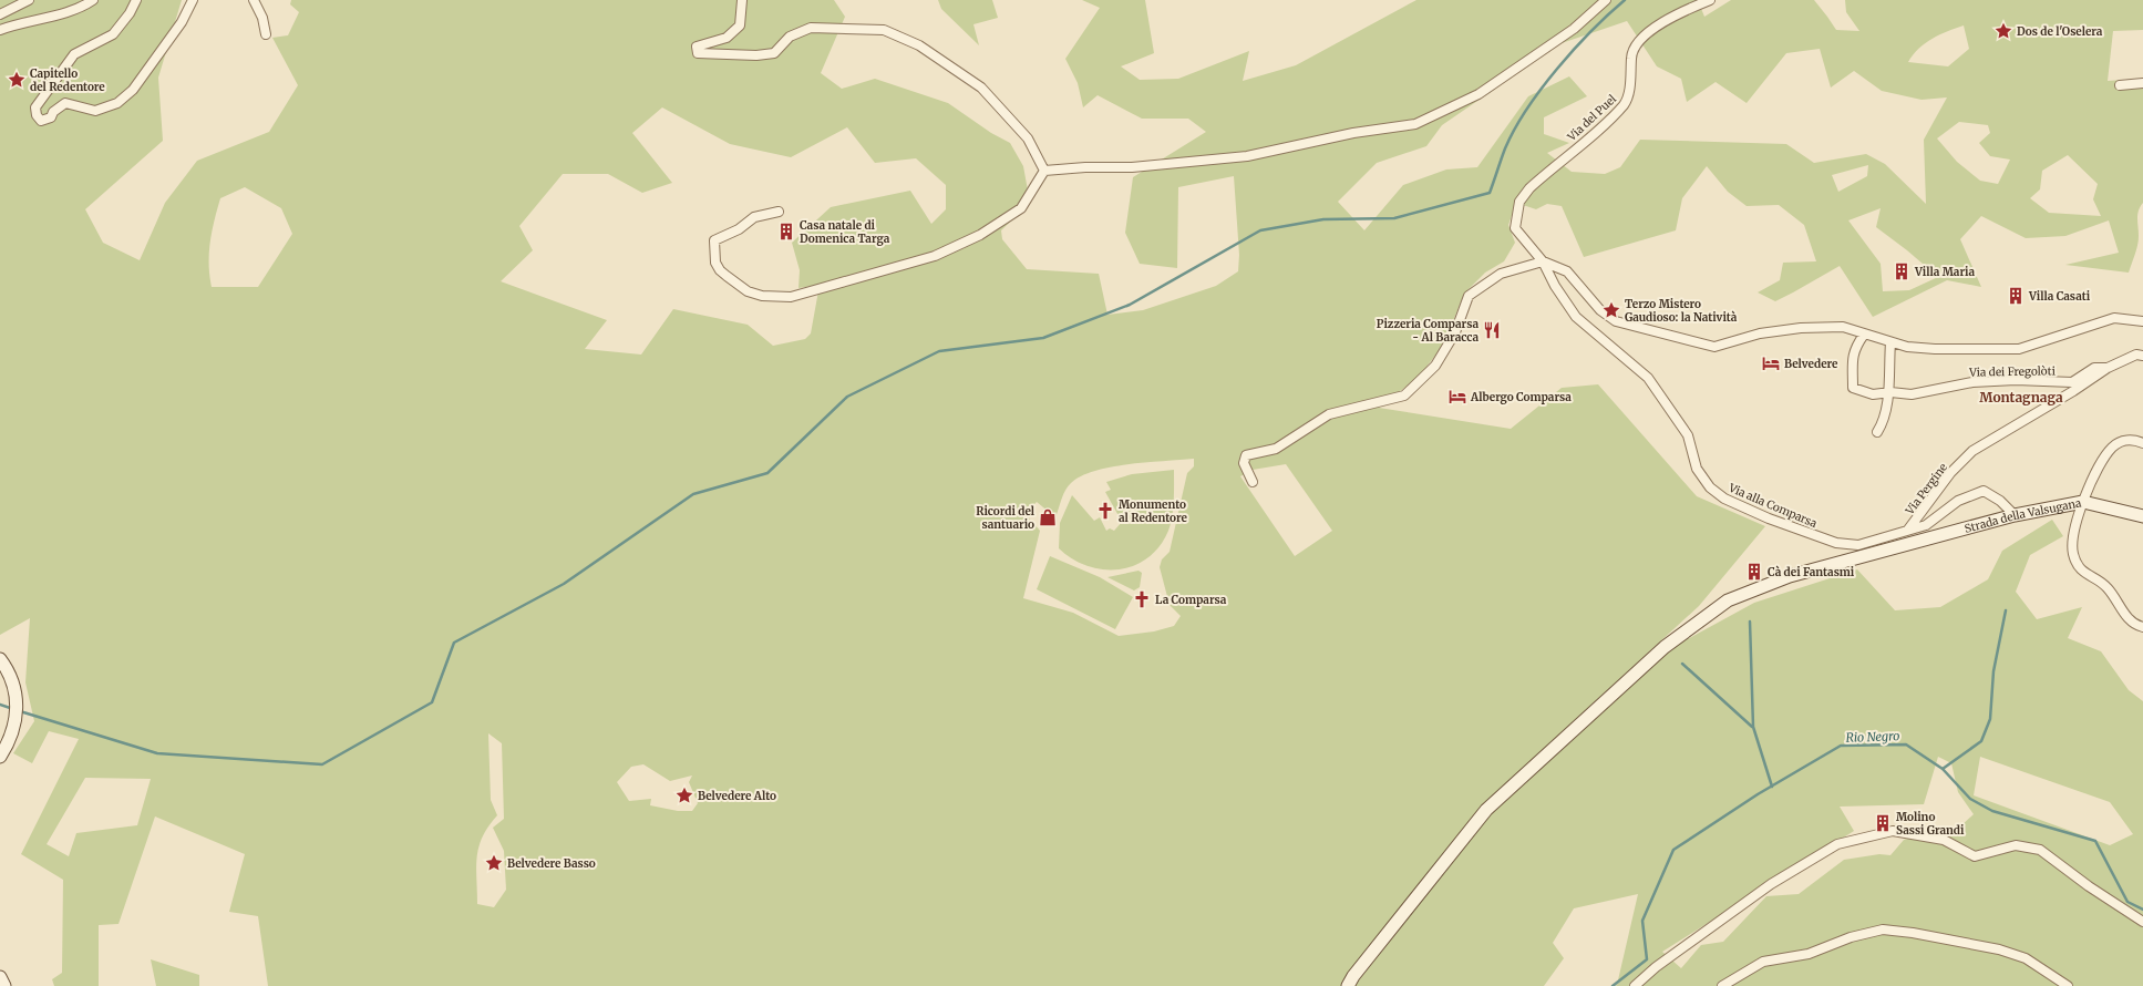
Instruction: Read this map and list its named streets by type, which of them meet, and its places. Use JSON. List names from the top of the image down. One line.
{"streets":{"main road":["Strada della Valsugana"],"street":["Via del Puel","Via dei Fregolòti","Via Pergine","Via alla Comparsa"]},"crossings":[["Via del Puel","Via alla Comparsa"],["Via dei Fregolòti","Via Pergine"],["Via Pergine","Via alla Comparsa"],["Via alla Comparsa","Strada della Valsugana"]],"districts":["Montagnaga"],"water":["Rio Negro"],"places":{"place":["Dos de l'Oselera","Capitello del Redentore","Terzo Mistero Gaudioso: la Natività","Belvedere Alto","Belvedere Basso"],"building":["Casa natale di Domenica Targa","Villa Maria","Villa Casati","Cà dei Fantasmi","Molino Sassi Grandi"],"restaurant":["Pizzeria Comparsa - Al Baracca"],"hotel":["Belvedere","Albergo Comparsa"],"church":["Monumento al Redentore","La Comparsa"],"shop":["Ricordi del santuario"]}}
